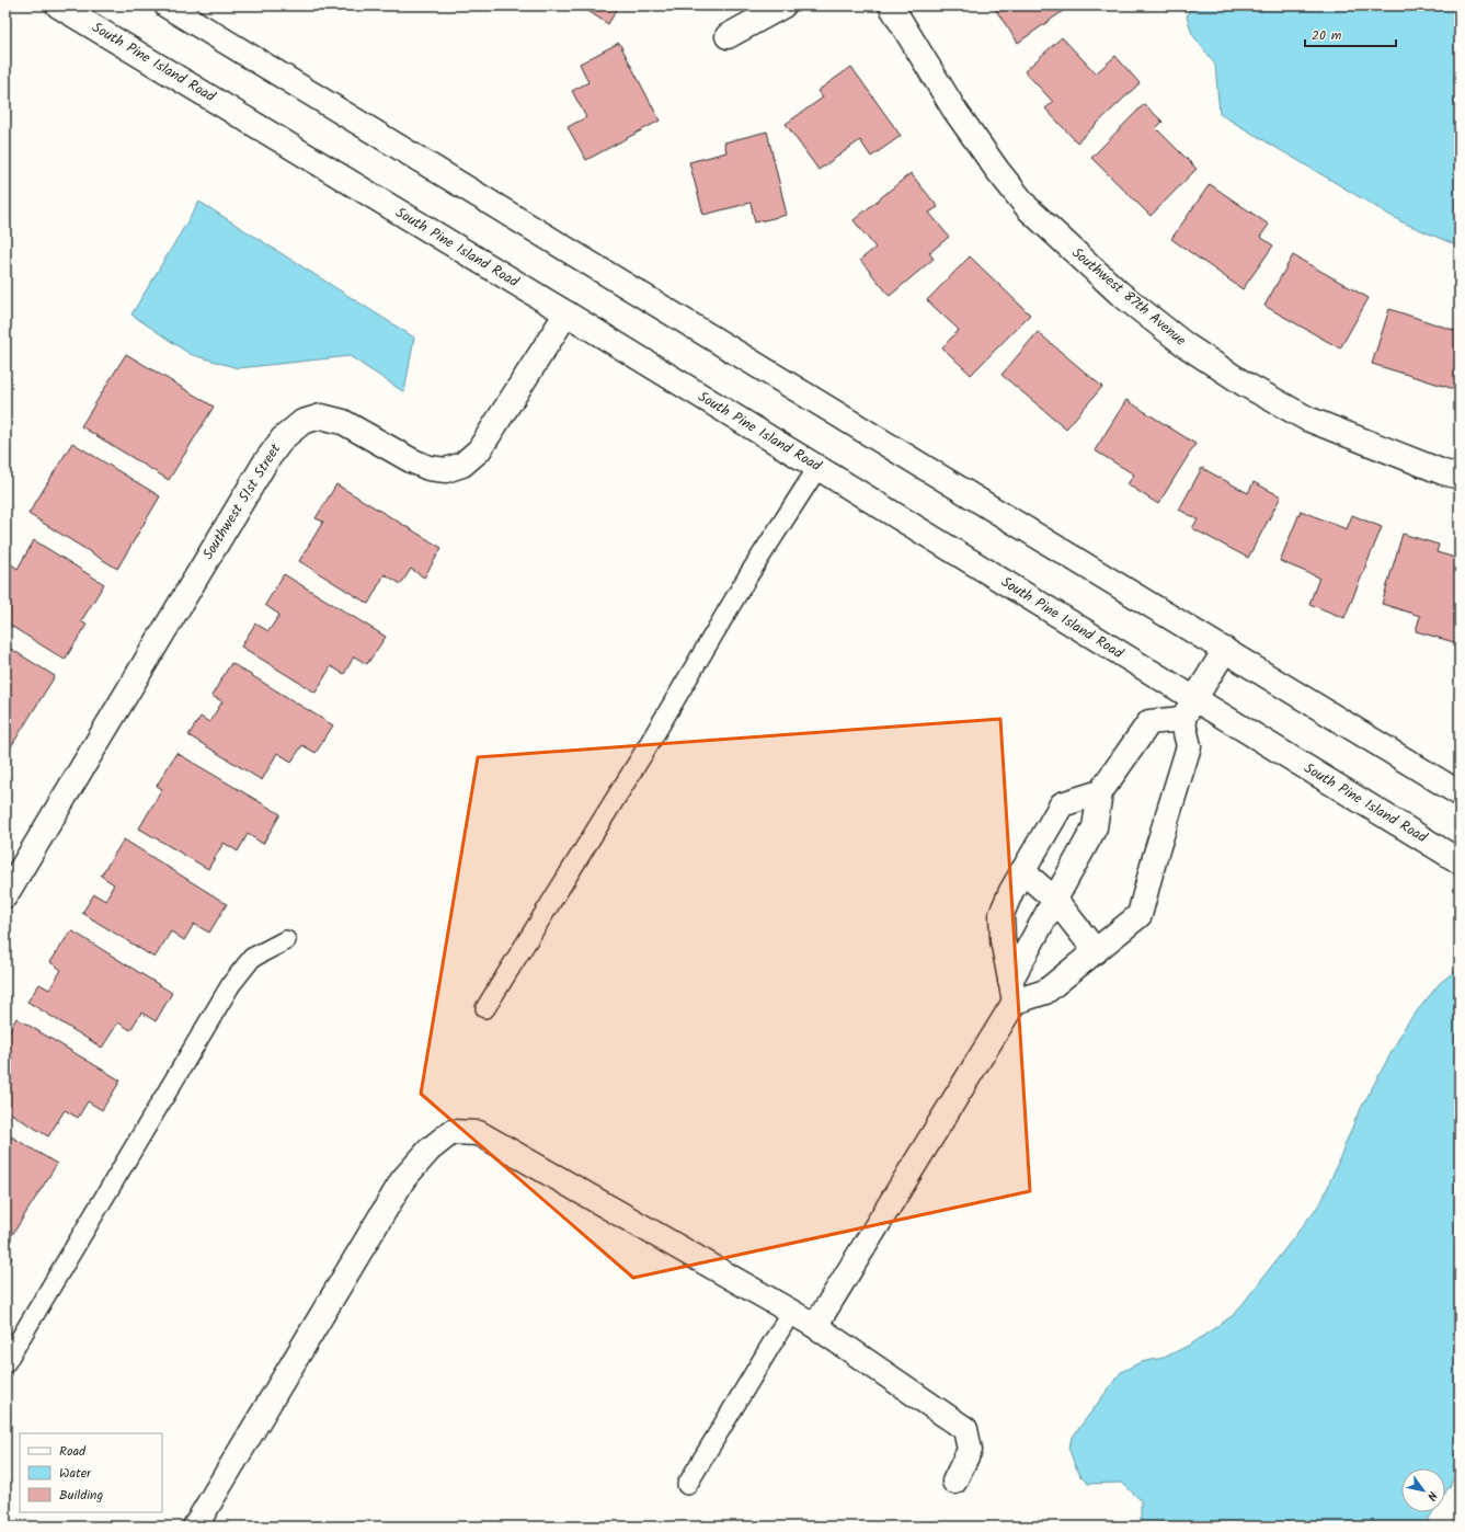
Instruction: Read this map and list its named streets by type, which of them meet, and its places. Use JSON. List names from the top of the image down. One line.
{"streets":{"street":["South Pine Island Road","Southwest 87th Avenue","Southwest 51st Street"]},"crossings":[["South Pine Island Road","Southwest 51st Street"]],"legend":["Road","Water","Building"],"scale_bar":"20 m","north":"bottom right"}
